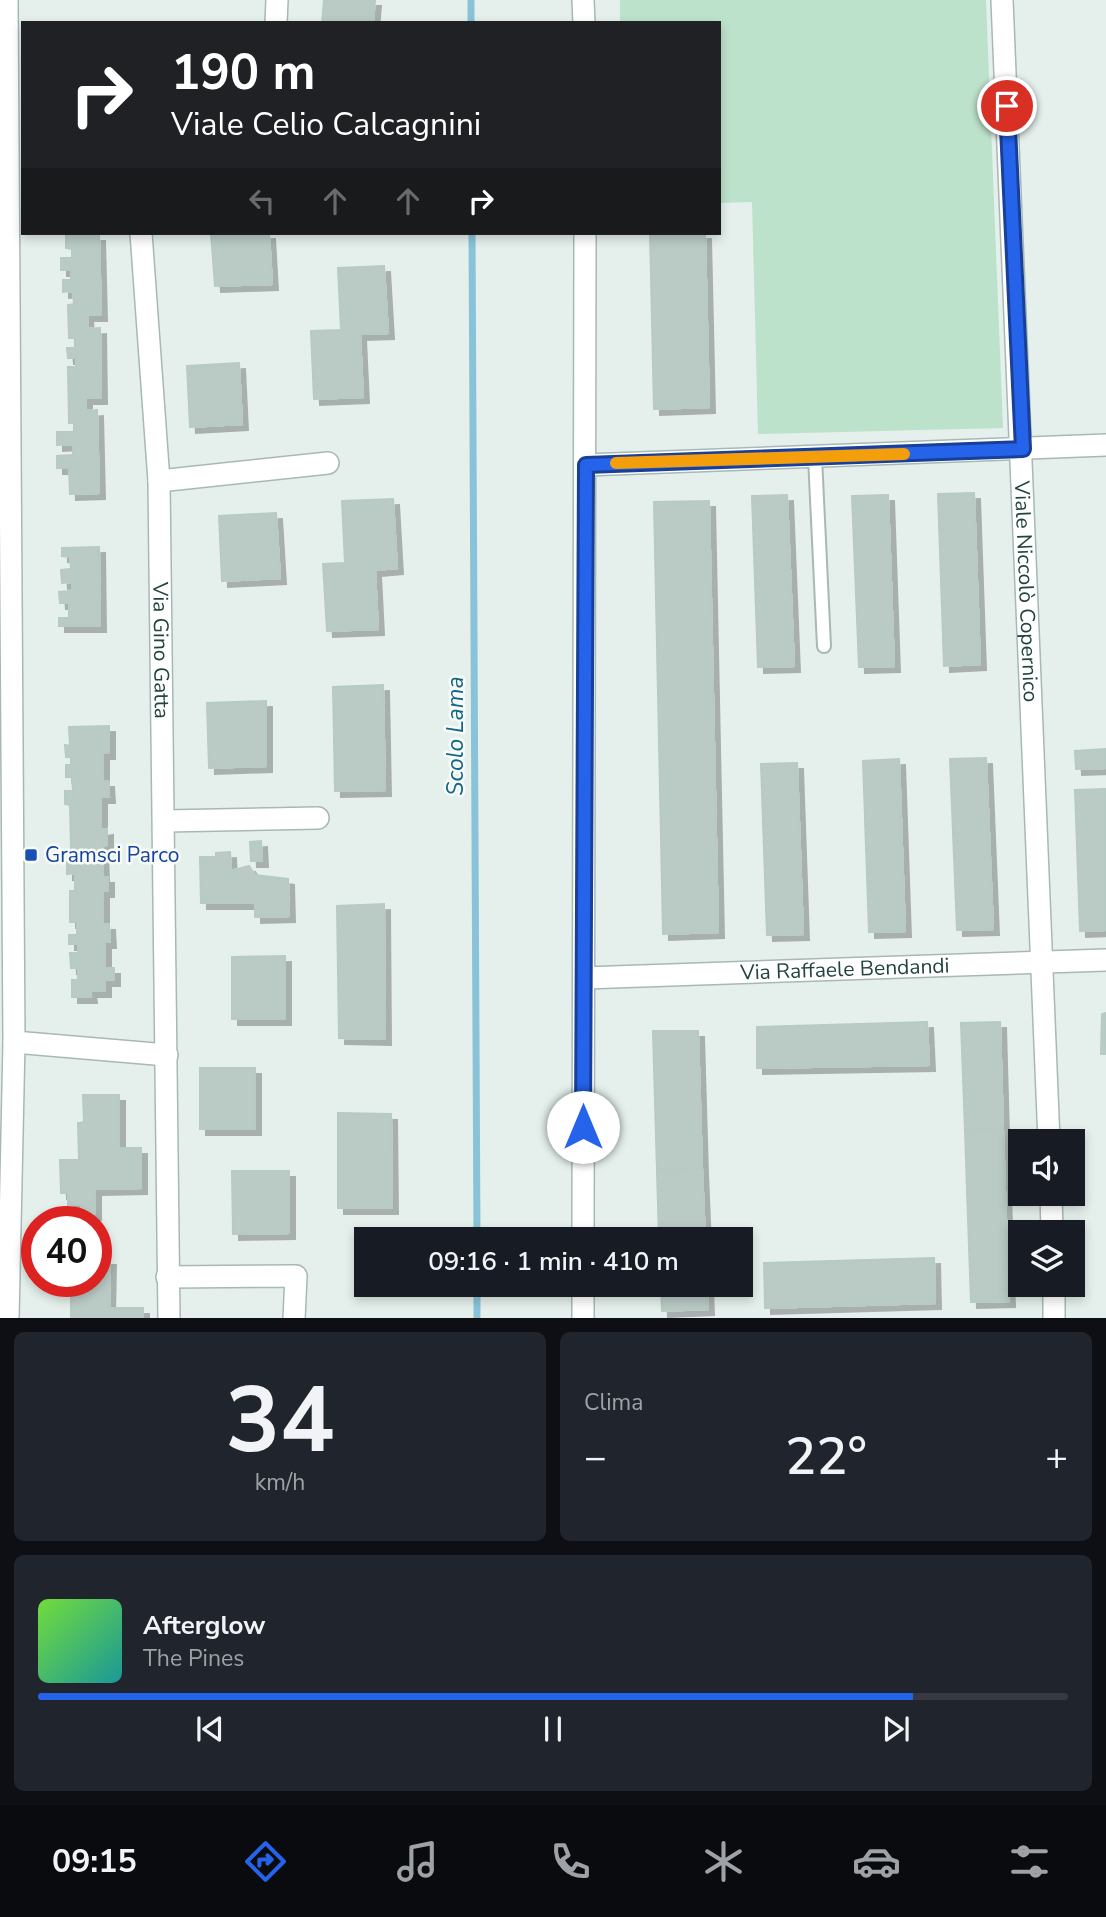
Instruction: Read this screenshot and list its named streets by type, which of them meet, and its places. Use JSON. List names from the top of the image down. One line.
{"streets":{"street":["Viale Niccolò Copernico","Via Gino Gatta","Via Raffaele Bendandi"]},"crossings":[["Viale Niccolò Copernico","Via Raffaele Bendandi"]],"water":["Scolo Lama"],"places":{"transit":["Gramsci Parco"]},"page":{"turn":["190 m","Viale Celio Calcagnini"],"limit":"40","trip":"09:16 · 1 min · 410 m","tile":[["34","km/h"],"Clima"],"heat":["−","22°","+"],"song":["Afterglow","The Pines"],"tabs":"09:15"}}
